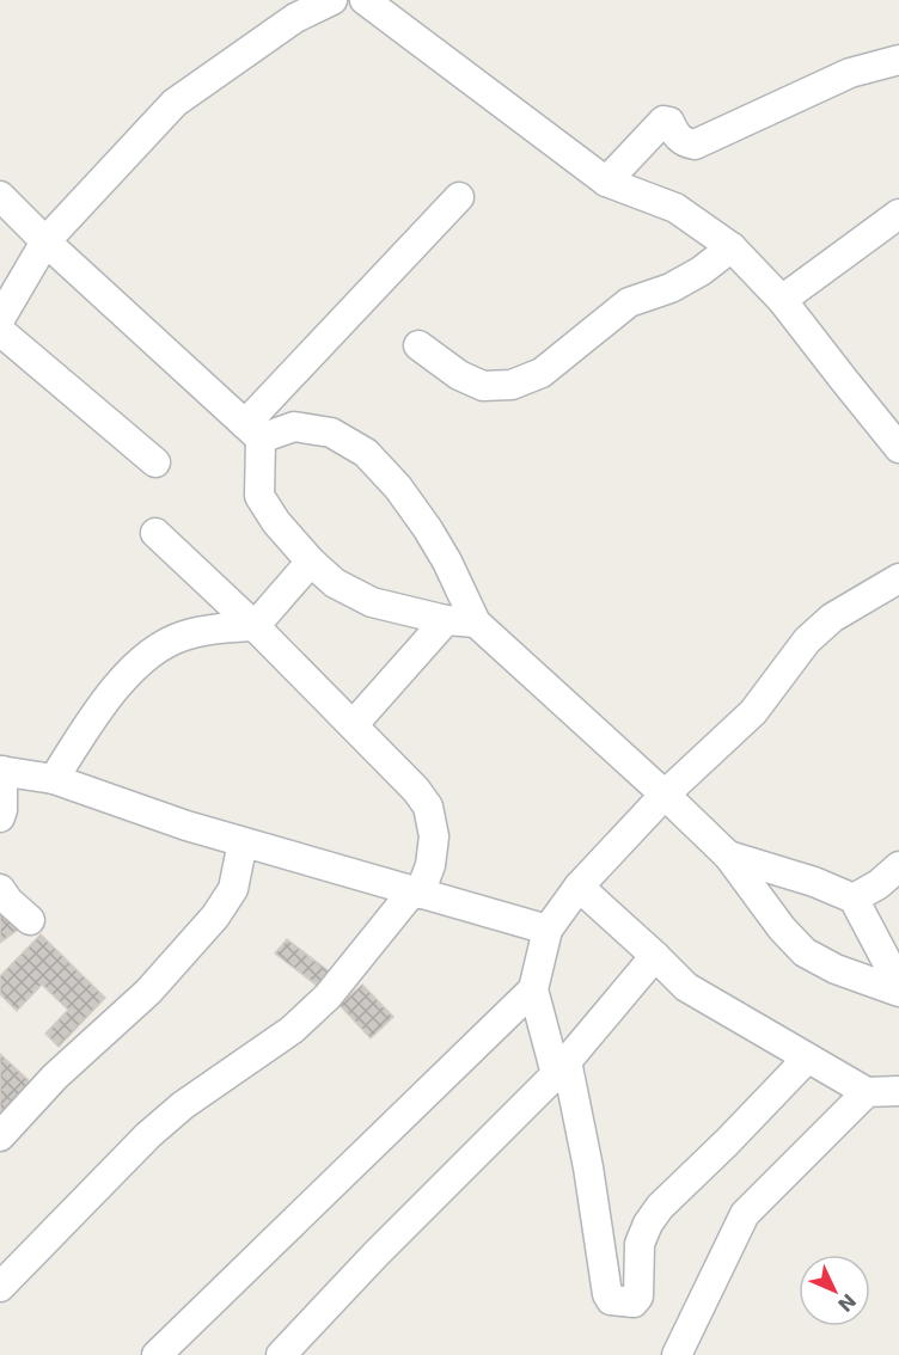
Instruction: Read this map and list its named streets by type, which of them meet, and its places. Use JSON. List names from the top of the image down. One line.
{"north":"bottom right"}
